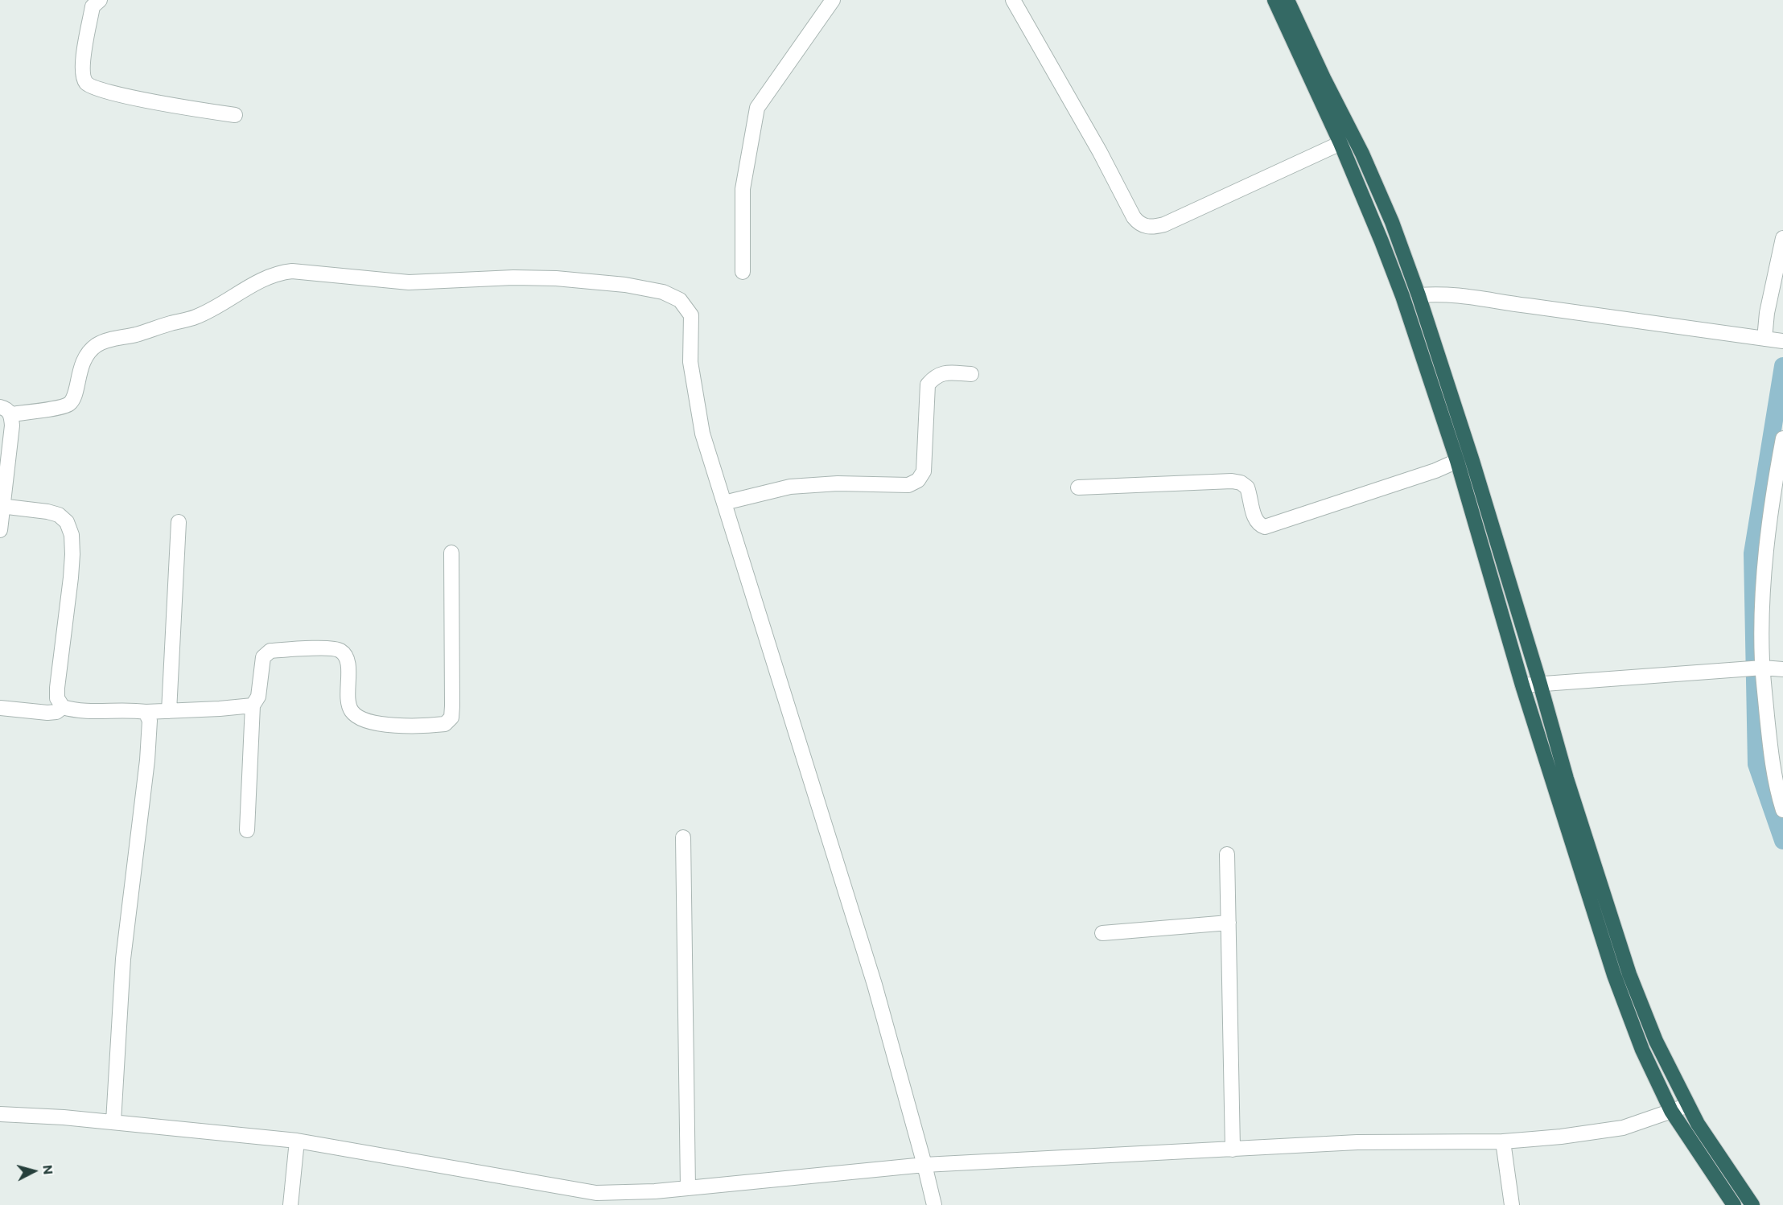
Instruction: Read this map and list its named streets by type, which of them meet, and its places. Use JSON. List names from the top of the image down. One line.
{"north":"right"}
